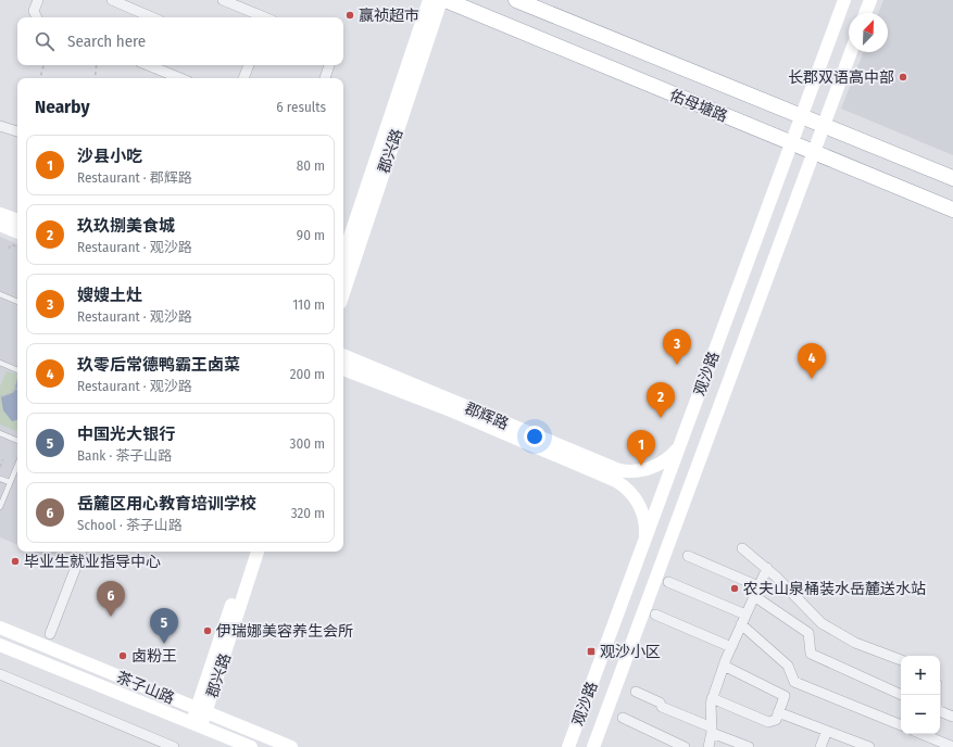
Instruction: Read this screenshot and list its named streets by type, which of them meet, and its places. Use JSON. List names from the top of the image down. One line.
{"streets":{"main road":["佑母塘路","郡兴路","观沙路","郡辉路","茶子山路"]},"crossings":[["佑母塘路","观沙路"],["郡兴路","茶子山路"],["观沙路","郡辉路"]],"places":{"other":["赢祯超市","长郡双语高中部","毕业生就业指导中心","农夫山泉桶装水岳麓送水站","伊瑞娜美容养生会所","卤粉王"],"transit":["观沙小区"]},"north":"top right","page":{"search":"Search here","heading":["Nearby","6 results"],"list":[{"mark":"1","name":"沙县小吃","note":"Restaurant · 郡辉路","value":"80 m"},{"mark":"2","name":"玖玖捌美食城","note":"Restaurant · 观沙路","value":"90 m"},{"mark":"3","name":"嫂嫂土灶","note":"Restaurant · 观沙路","value":"110 m"},{"mark":"4","name":"玖零后常德鸭霸王卤菜","note":"Restaurant · 观沙路","value":"200 m"},{"mark":"5","name":"中国光大银行","note":"Bank · 茶子山路","value":"300 m"},{"mark":"6","name":"岳麓区用心教育培训学校","note":"School · 茶子山路","value":"320 m"}],"pins":["3","4","2","1","6","5"],"map_buttons":["+","−"]}}
